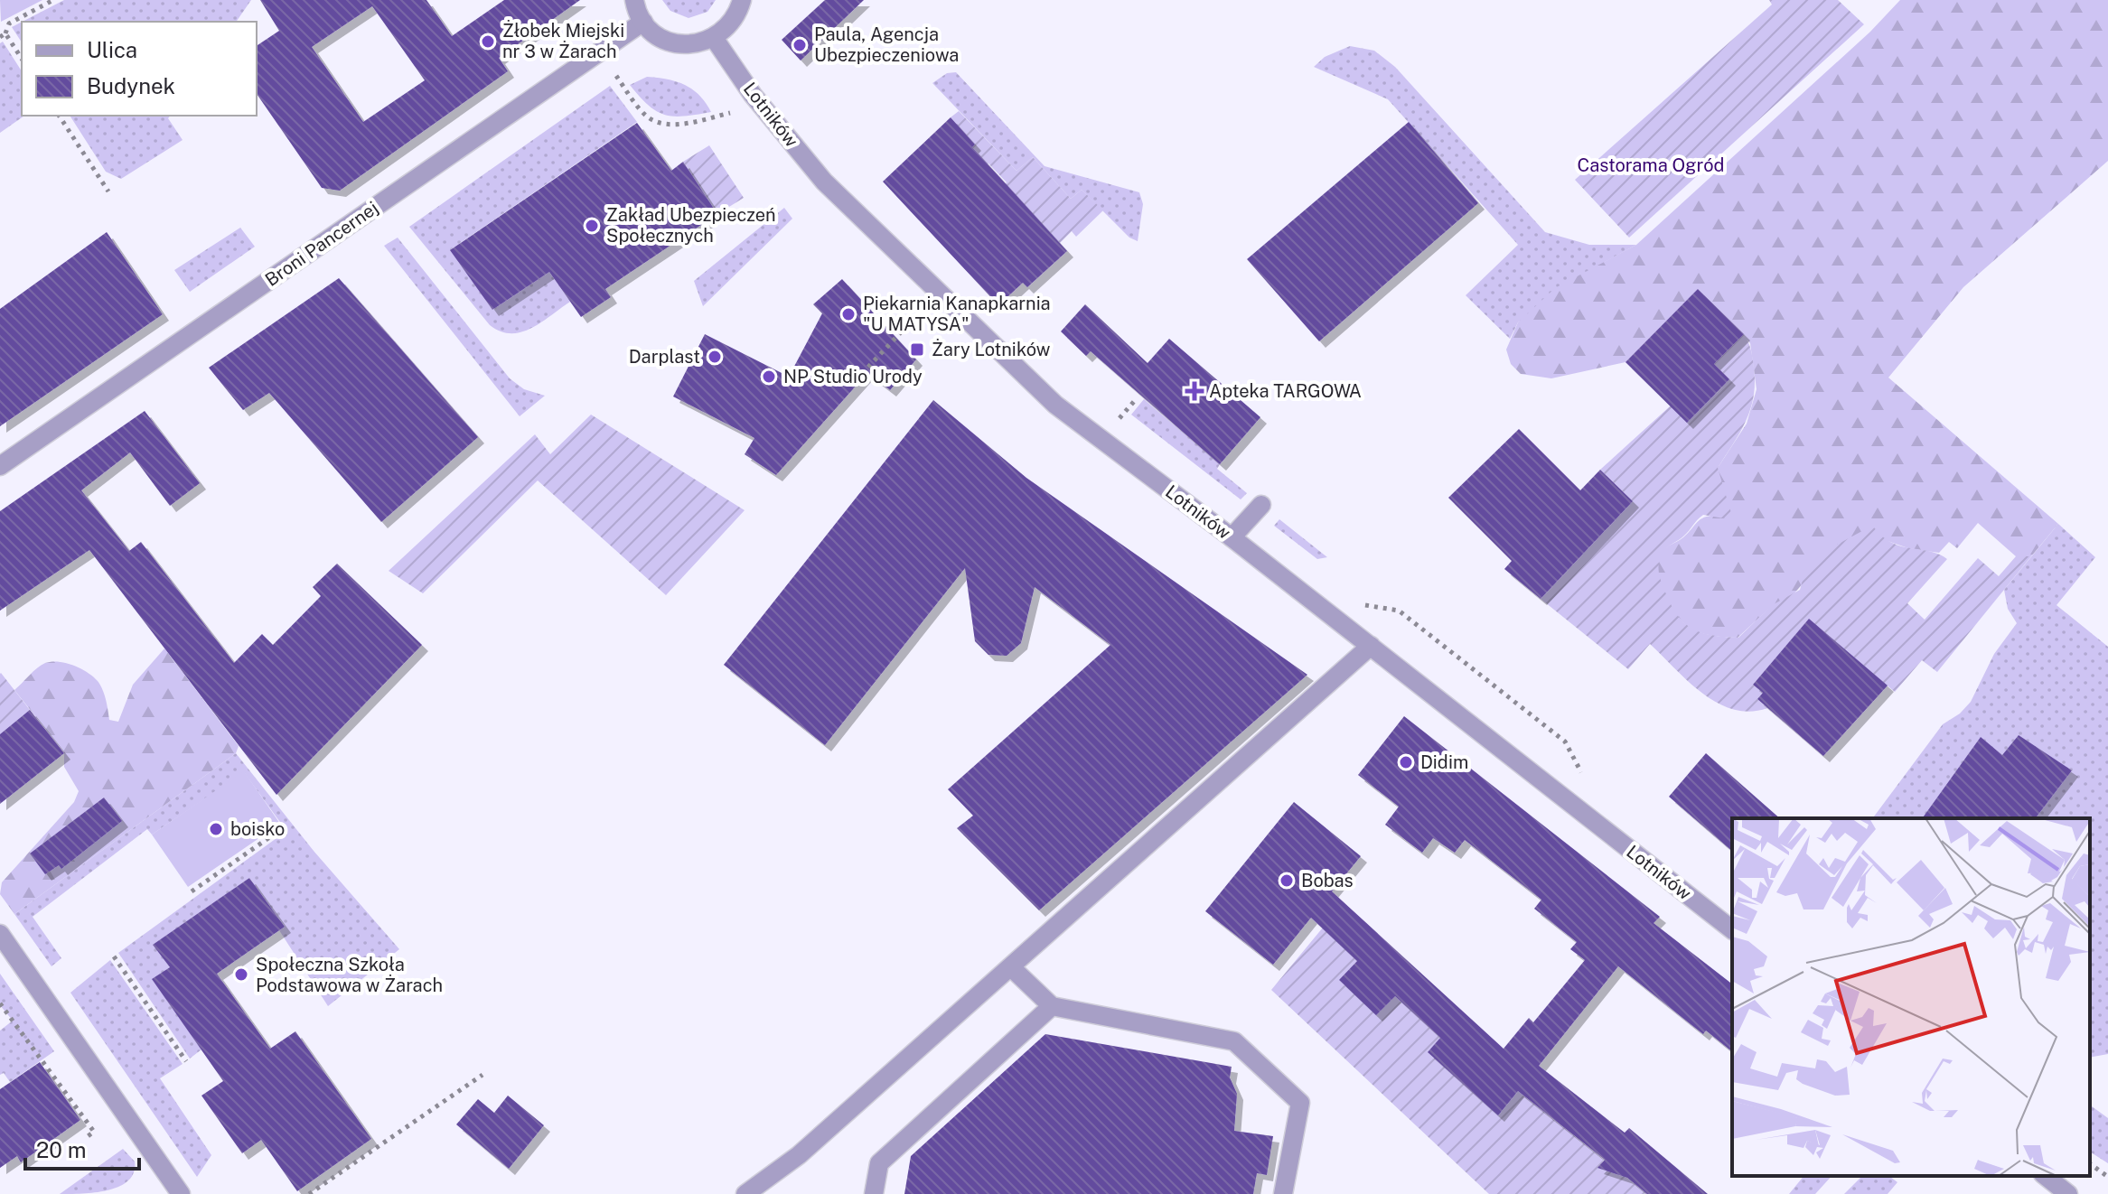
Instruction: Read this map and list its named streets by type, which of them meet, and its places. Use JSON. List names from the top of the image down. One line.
{"streets":{"street":["Lotników","Broni Pancernej"]},"parks":["Castorama Ogród"],"places":{"other":["Żłobek Miejski nr 3 w Żarach","Paula, Agencja Ubezpieczeniowa","Zakład Ubezpieczeń Społecznych","Piekarnia Kanapkarnia \"U MATYSA\"","Darplast","NP Studio Urody","Didim","boisko","Bobas","Społeczna Szkoła Podstawowa w Żarach"],"transit":["Żary Lotników"],"health":["Apteka TARGOWA"]},"legend":["Ulica","Budynek"],"scale_bar":"20 m"}
